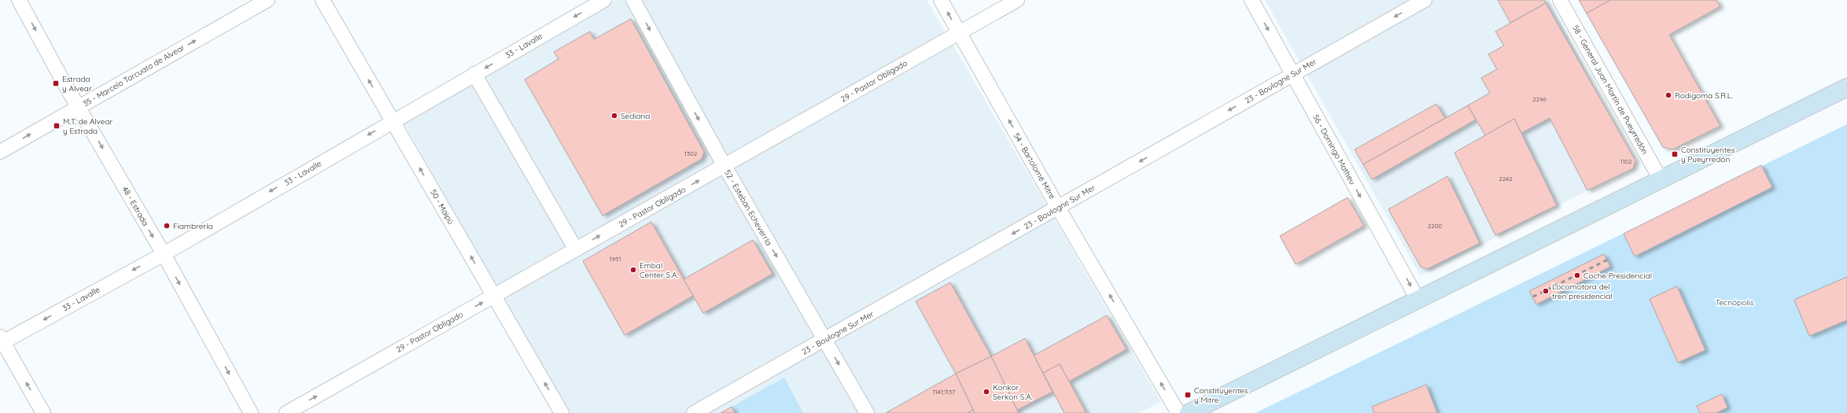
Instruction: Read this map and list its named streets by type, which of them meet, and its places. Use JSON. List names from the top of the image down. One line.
{"streets":{"street":["33 - Lavalle","35 - Marcelo Torcuato de Alvear","29 - Pastor Obligado","23 - Boulogne Sur Mer","58 - General Juan Martín de Pueyrredón","56 - Domingo Matheu","54 - Bartolomé Mitre","48 - Estrada","50 - Maipú","52 - Esteban Echeverría"]},"crossings":[["33 - Lavalle","48 - Estrada"],["33 - Lavalle","50 - Maipú"],["35 - Marcelo Torcuato de Alvear","48 - Estrada"],["29 - Pastor Obligado","54 - Bartolomé Mitre"],["29 - Pastor Obligado","50 - Maipú"],["29 - Pastor Obligado","52 - Esteban Echeverría"],["23 - Boulogne Sur Mer","56 - Domingo Matheu"],["23 - Boulogne Sur Mer","54 - Bartolomé Mitre"],["23 - Boulogne Sur Mer","52 - Esteban Echeverría"]],"one_way":["33 - Lavalle","35 - Marcelo Torcuato de Alvear","29 - Pastor Obligado","23 - Boulogne Sur Mer","56 - Domingo Matheu","54 - Bartolomé Mitre","48 - Estrada","52 - Esteban Echeverría"],"parks":["Tecnópolis"],"places":{"transit":["Estrada y Alvear","M.T. de Alvear y Estrada","Constituyentes y Pueyrredón","Constituyentes y Mitre"],"other":["Rodigoma S.R.L.","Sediana","Fiambrería","Embal Center S.A.","Coche Presidencial","Locomotora del tren presidencial","Konkor Serkon S.A."]},"house_numbers":["2296","1302","1102","2242","2200","1951","1141;1137"]}
